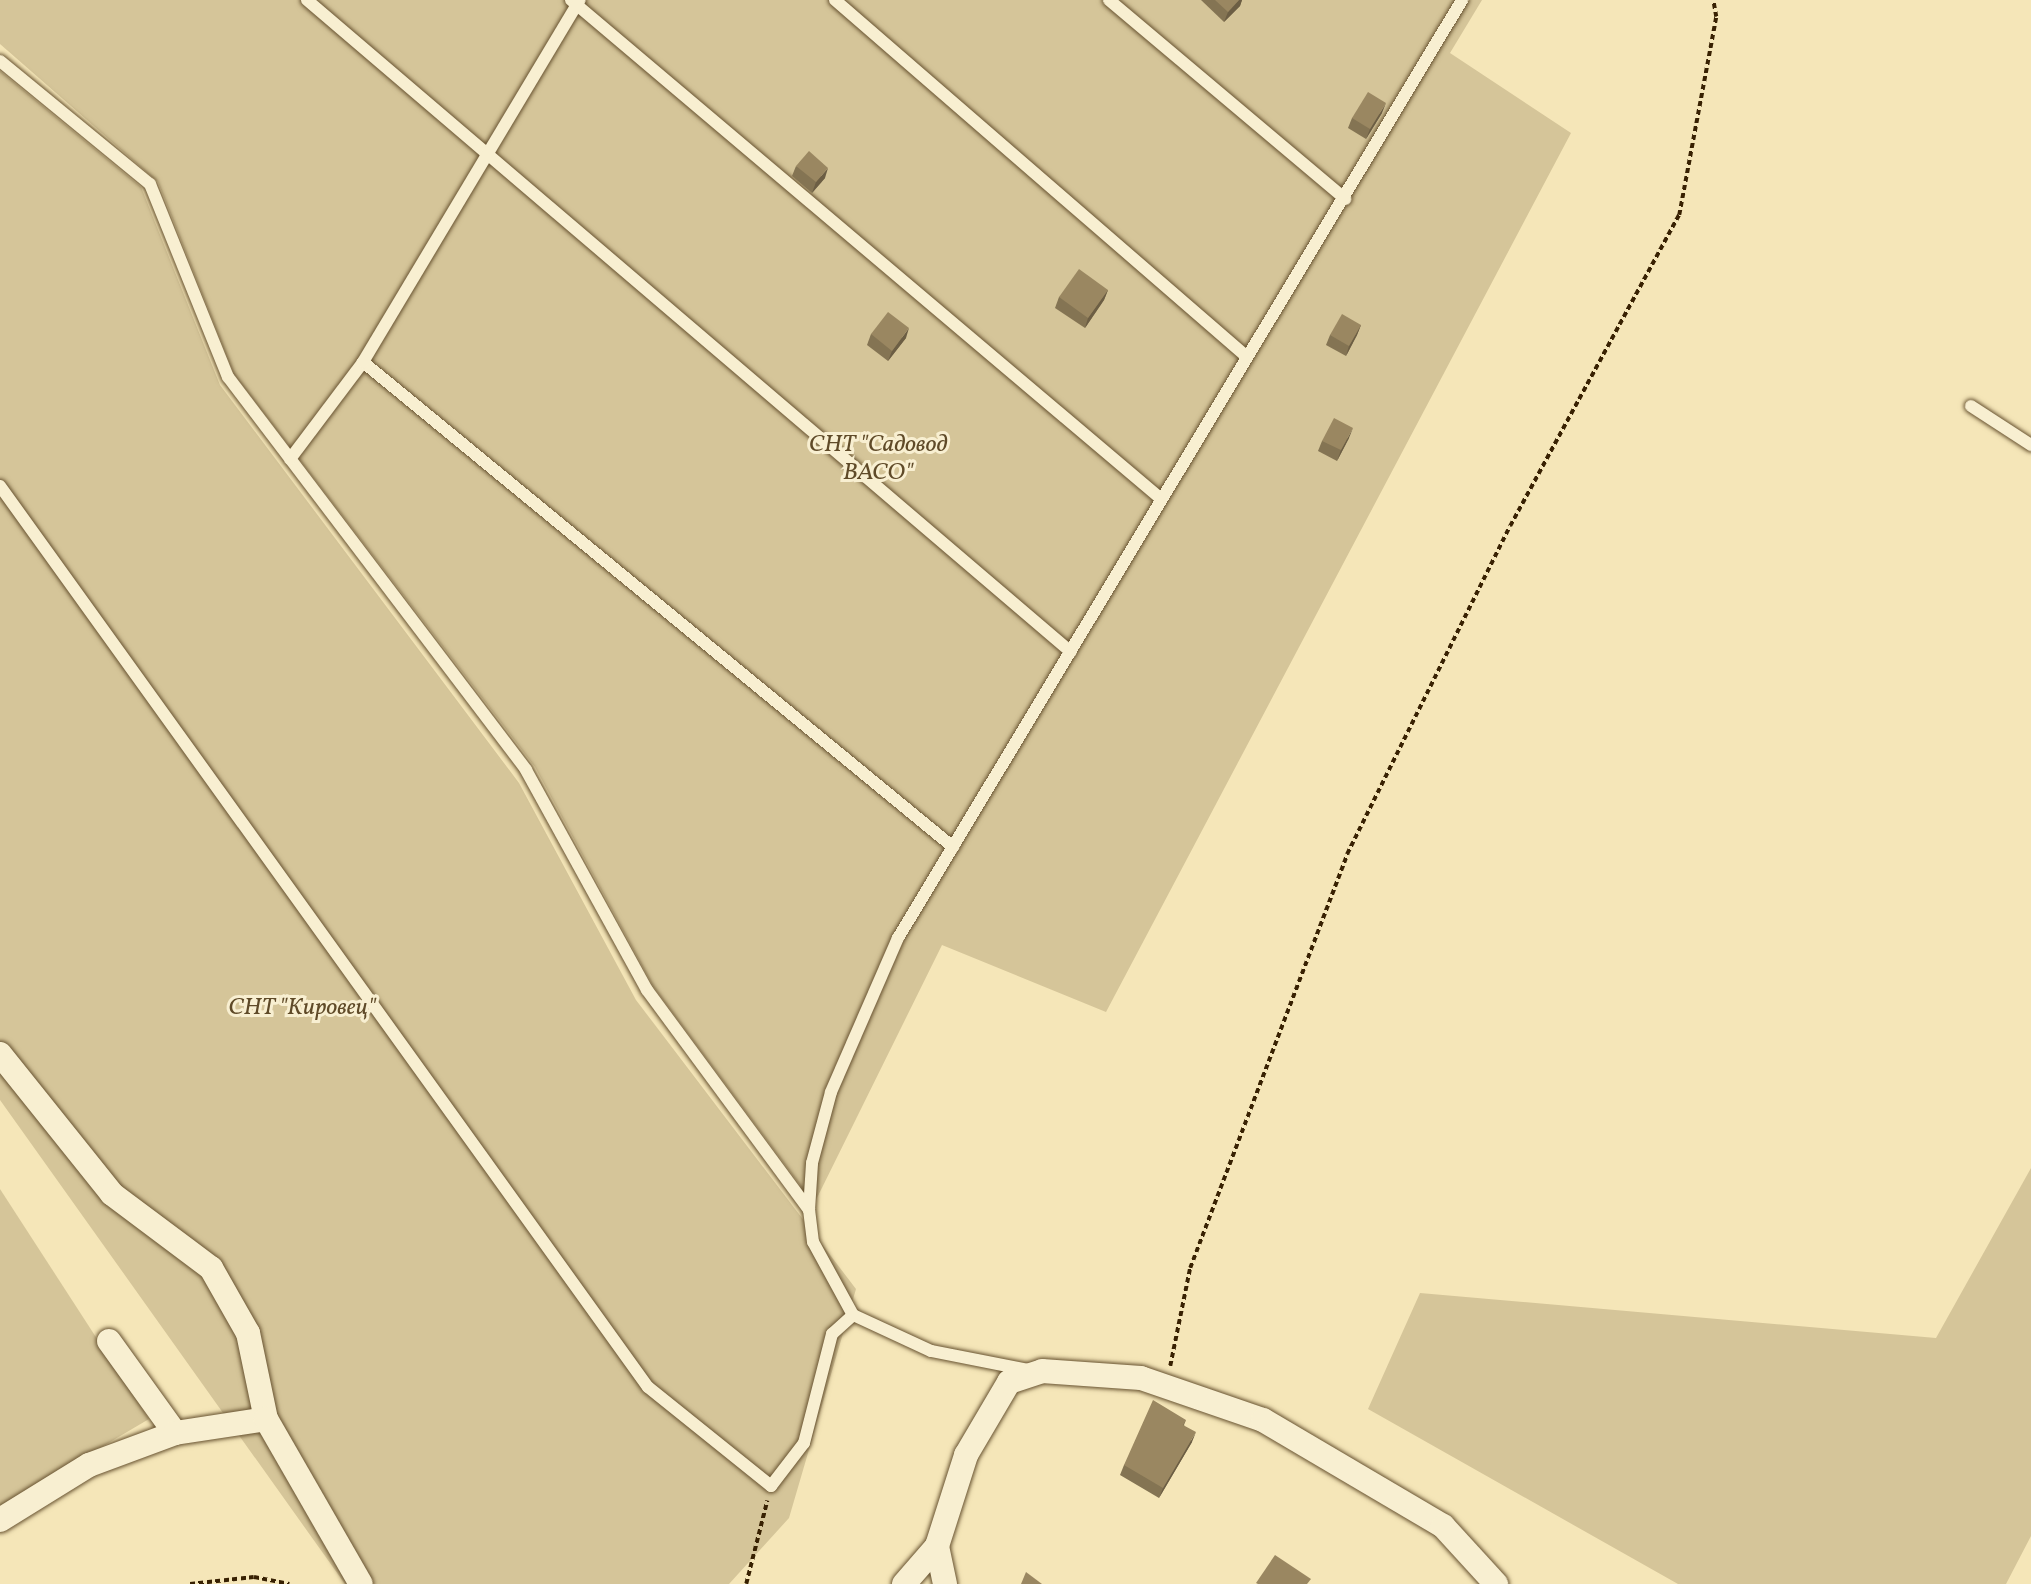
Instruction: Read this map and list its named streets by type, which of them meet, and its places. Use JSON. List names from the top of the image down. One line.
{"parks":["СНТ \"Садовод ВАСО\"","СНТ \"Кировец\""]}
